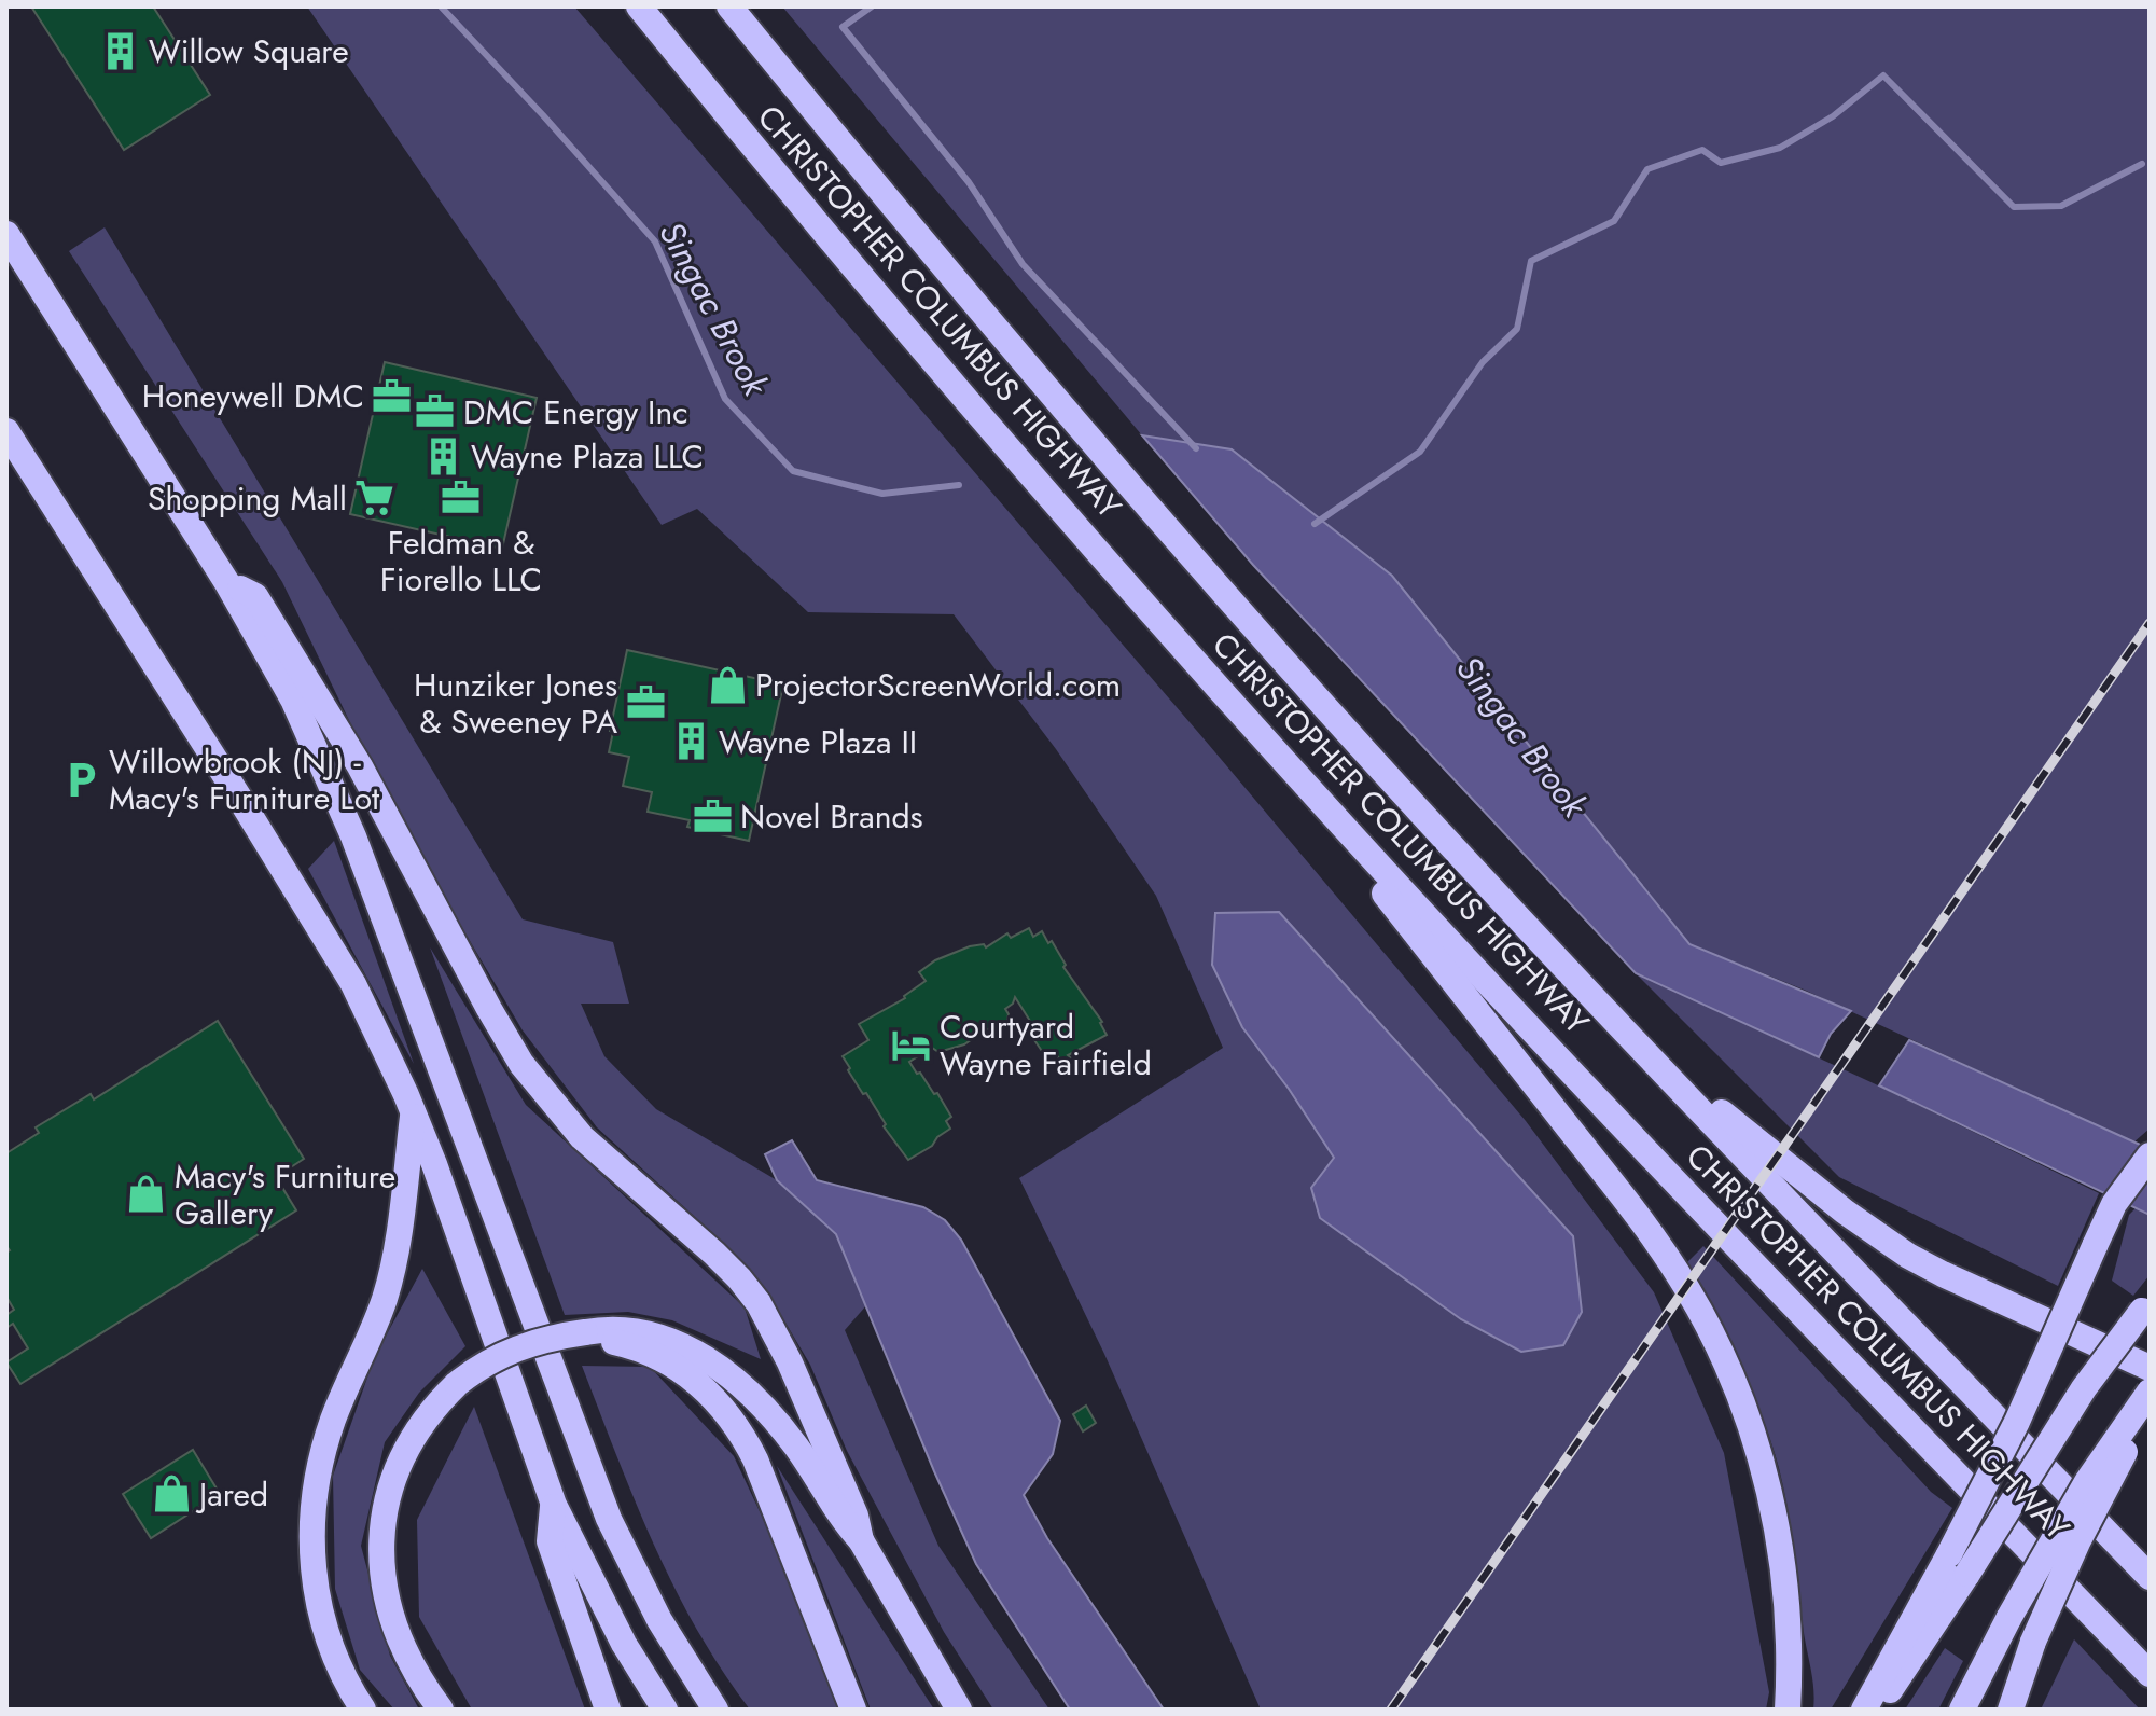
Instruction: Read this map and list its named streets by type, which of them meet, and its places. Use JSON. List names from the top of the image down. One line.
{"streets":{"highway":["CHRISTOPHER COLUMBUS HIGHWAY"]},"water":["Singac Brook"],"places":{"building":["Willow Square","Wayne Plaza LLC","Wayne Plaza II"],"office":["Honeywell DMC","DMC Energy Inc","Feldman & Fiorello LLC","Hunziker Jones & Sweeney PA","Novel Brands"],"supermarket":["Shopping Mall"],"shop":["ProjectorScreenWorld.com","Macy's Furniture Gallery","Jared"],"parking":["Willowbrook (NJ) - Macy's Furniture Lot"],"hotel":["Courtyard Wayne Fairfield"]}}
